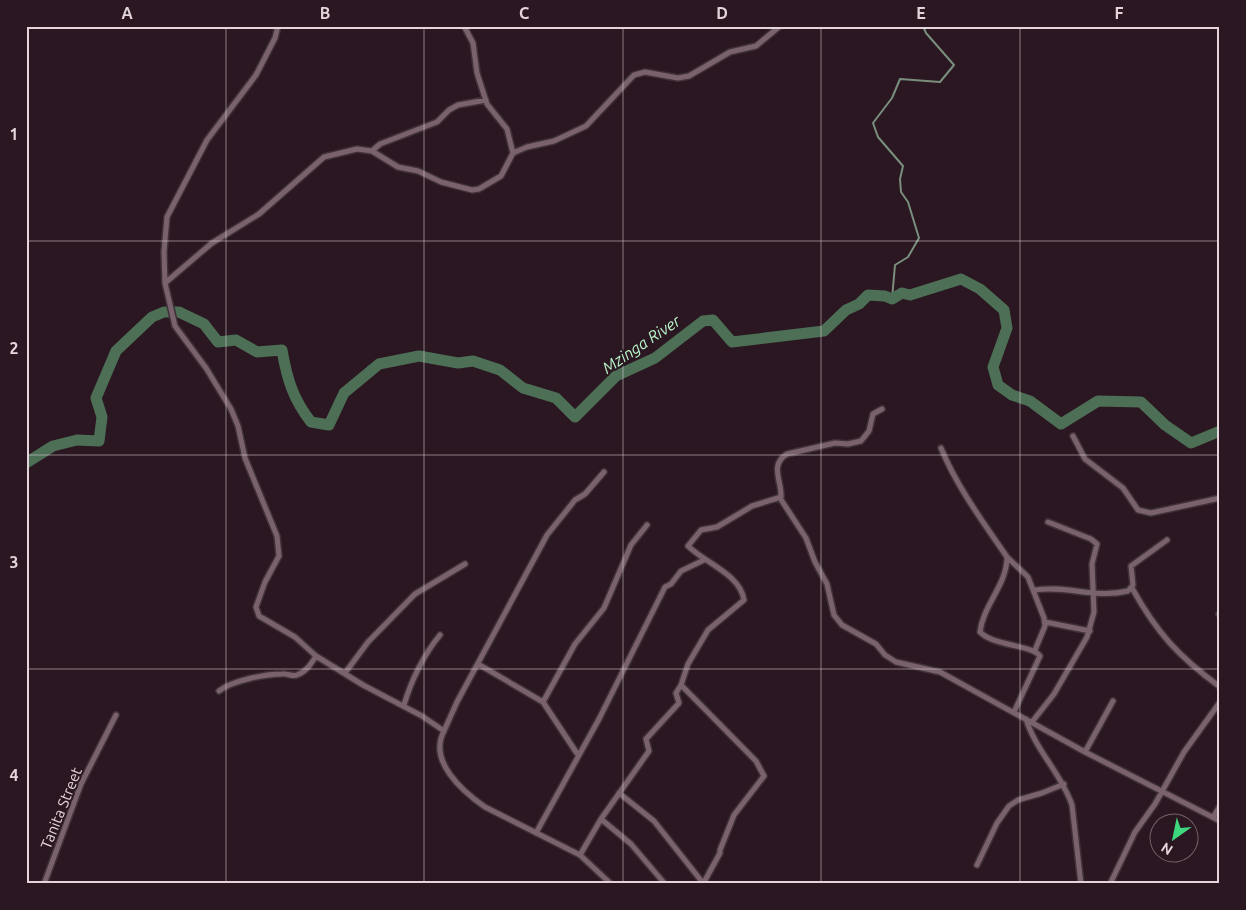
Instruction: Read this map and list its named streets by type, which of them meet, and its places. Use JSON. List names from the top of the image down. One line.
{"streets":{"street":["Tanita Street"]},"water":["Mzinga River"],"north":"bottom left","grid":{"columns":["A","B","C","D","E","F"],"rows":["1","2","3","4"]}}
